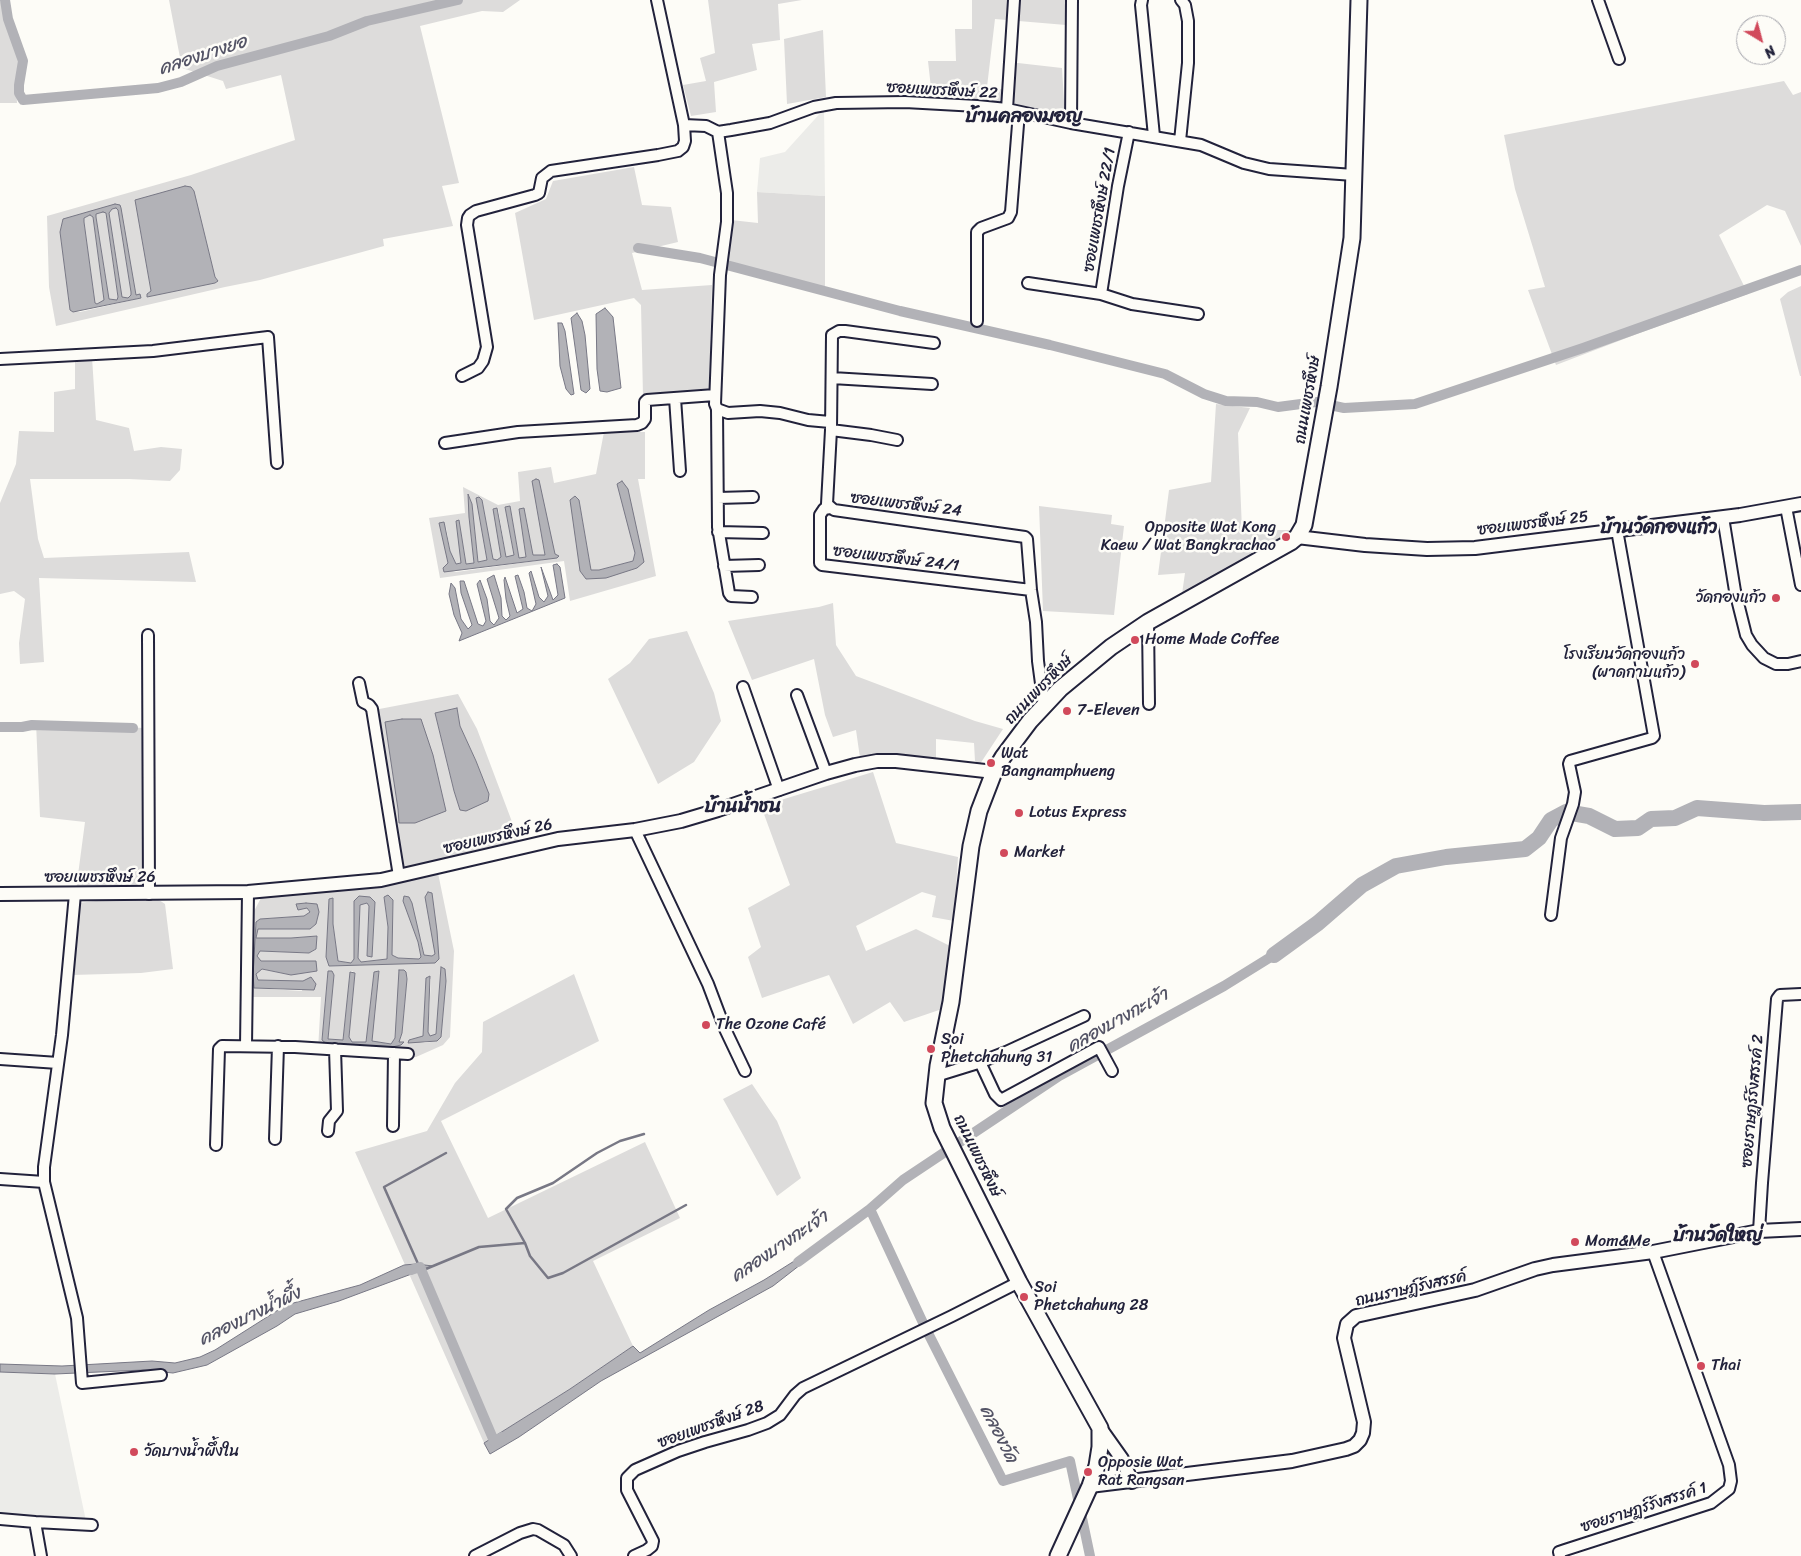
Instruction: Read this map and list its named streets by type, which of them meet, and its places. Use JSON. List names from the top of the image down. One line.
{"streets":{"main road":["ถนนเพชรหึงษ์"],"street":["ซอยเพชรหึงษ์ 22","ซอยเพชรหึงษ์ 22/1","ซอยเพชรหึงษ์ 24","ซอยเพชรหึงษ์ 25","ซอยเพชรหึงษ์ 24/1","ซอยเพชรหึงษ์ 26","ซอยราษฎร์รังสรรค์ 2","ถนนราษฎ์รังสรรค์","ซอยเพชรหึงษ์ 28","ซอยราษฎร์รังสรรค์ 1"]},"crossings":[["ซอยเพชรหึงษ์ 22","ซอยเพชรหึงษ์ 22/1"],["ซอยเพชรหึงษ์ 22","ถนนเพชรหึงษ์"],["ถนนเพชรหึงษ์","ซอยเพชรหึงษ์ 24"],["ถนนเพชรหึงษ์","ซอยเพชรหึงษ์ 25"],["ถนนเพชรหึงษ์","ซอยเพชรหึงษ์ 26"],["ถนนเพชรหึงษ์","ซอยเพชรหึงษ์ 28"],["ซอยเพชรหึงษ์ 24","ซอยเพชรหึงษ์ 24/1"],["ซอยราษฎร์รังสรรค์ 2","ถนนราษฎ์รังสรรค์"],["ถนนราษฎ์รังสรรค์","ซอยราษฎร์รังสรรค์ 1"]],"districts":["บ้านคลองมอญ","บ้านวัดกองแก้ว","บ้านน้ำชน","บ้านวัดใหญ่"],"water":["คลองบางยอ","คลองบางกะเจ้า","คลองบางน้ำผึ้ง","คลองวัด"],"places":["Opposite Wat Kong Kaew / Wat Bangkrachao","วัดกองแก้ว","Home Made Coffee","โรงเรียนวัดกองแก้ว (ผาดกาบแก้ว)","7-Eleven","Wat Bangnamphueng","Lotus Express","Market","The Ozone Café","Soi Phetchahung 31","Mom&Me","Soi Phetchahung 28","Thai","วัดบางน้ำผึ้งใน","Opposie Wat Rat Rangsan"],"north":"bottom right"}
